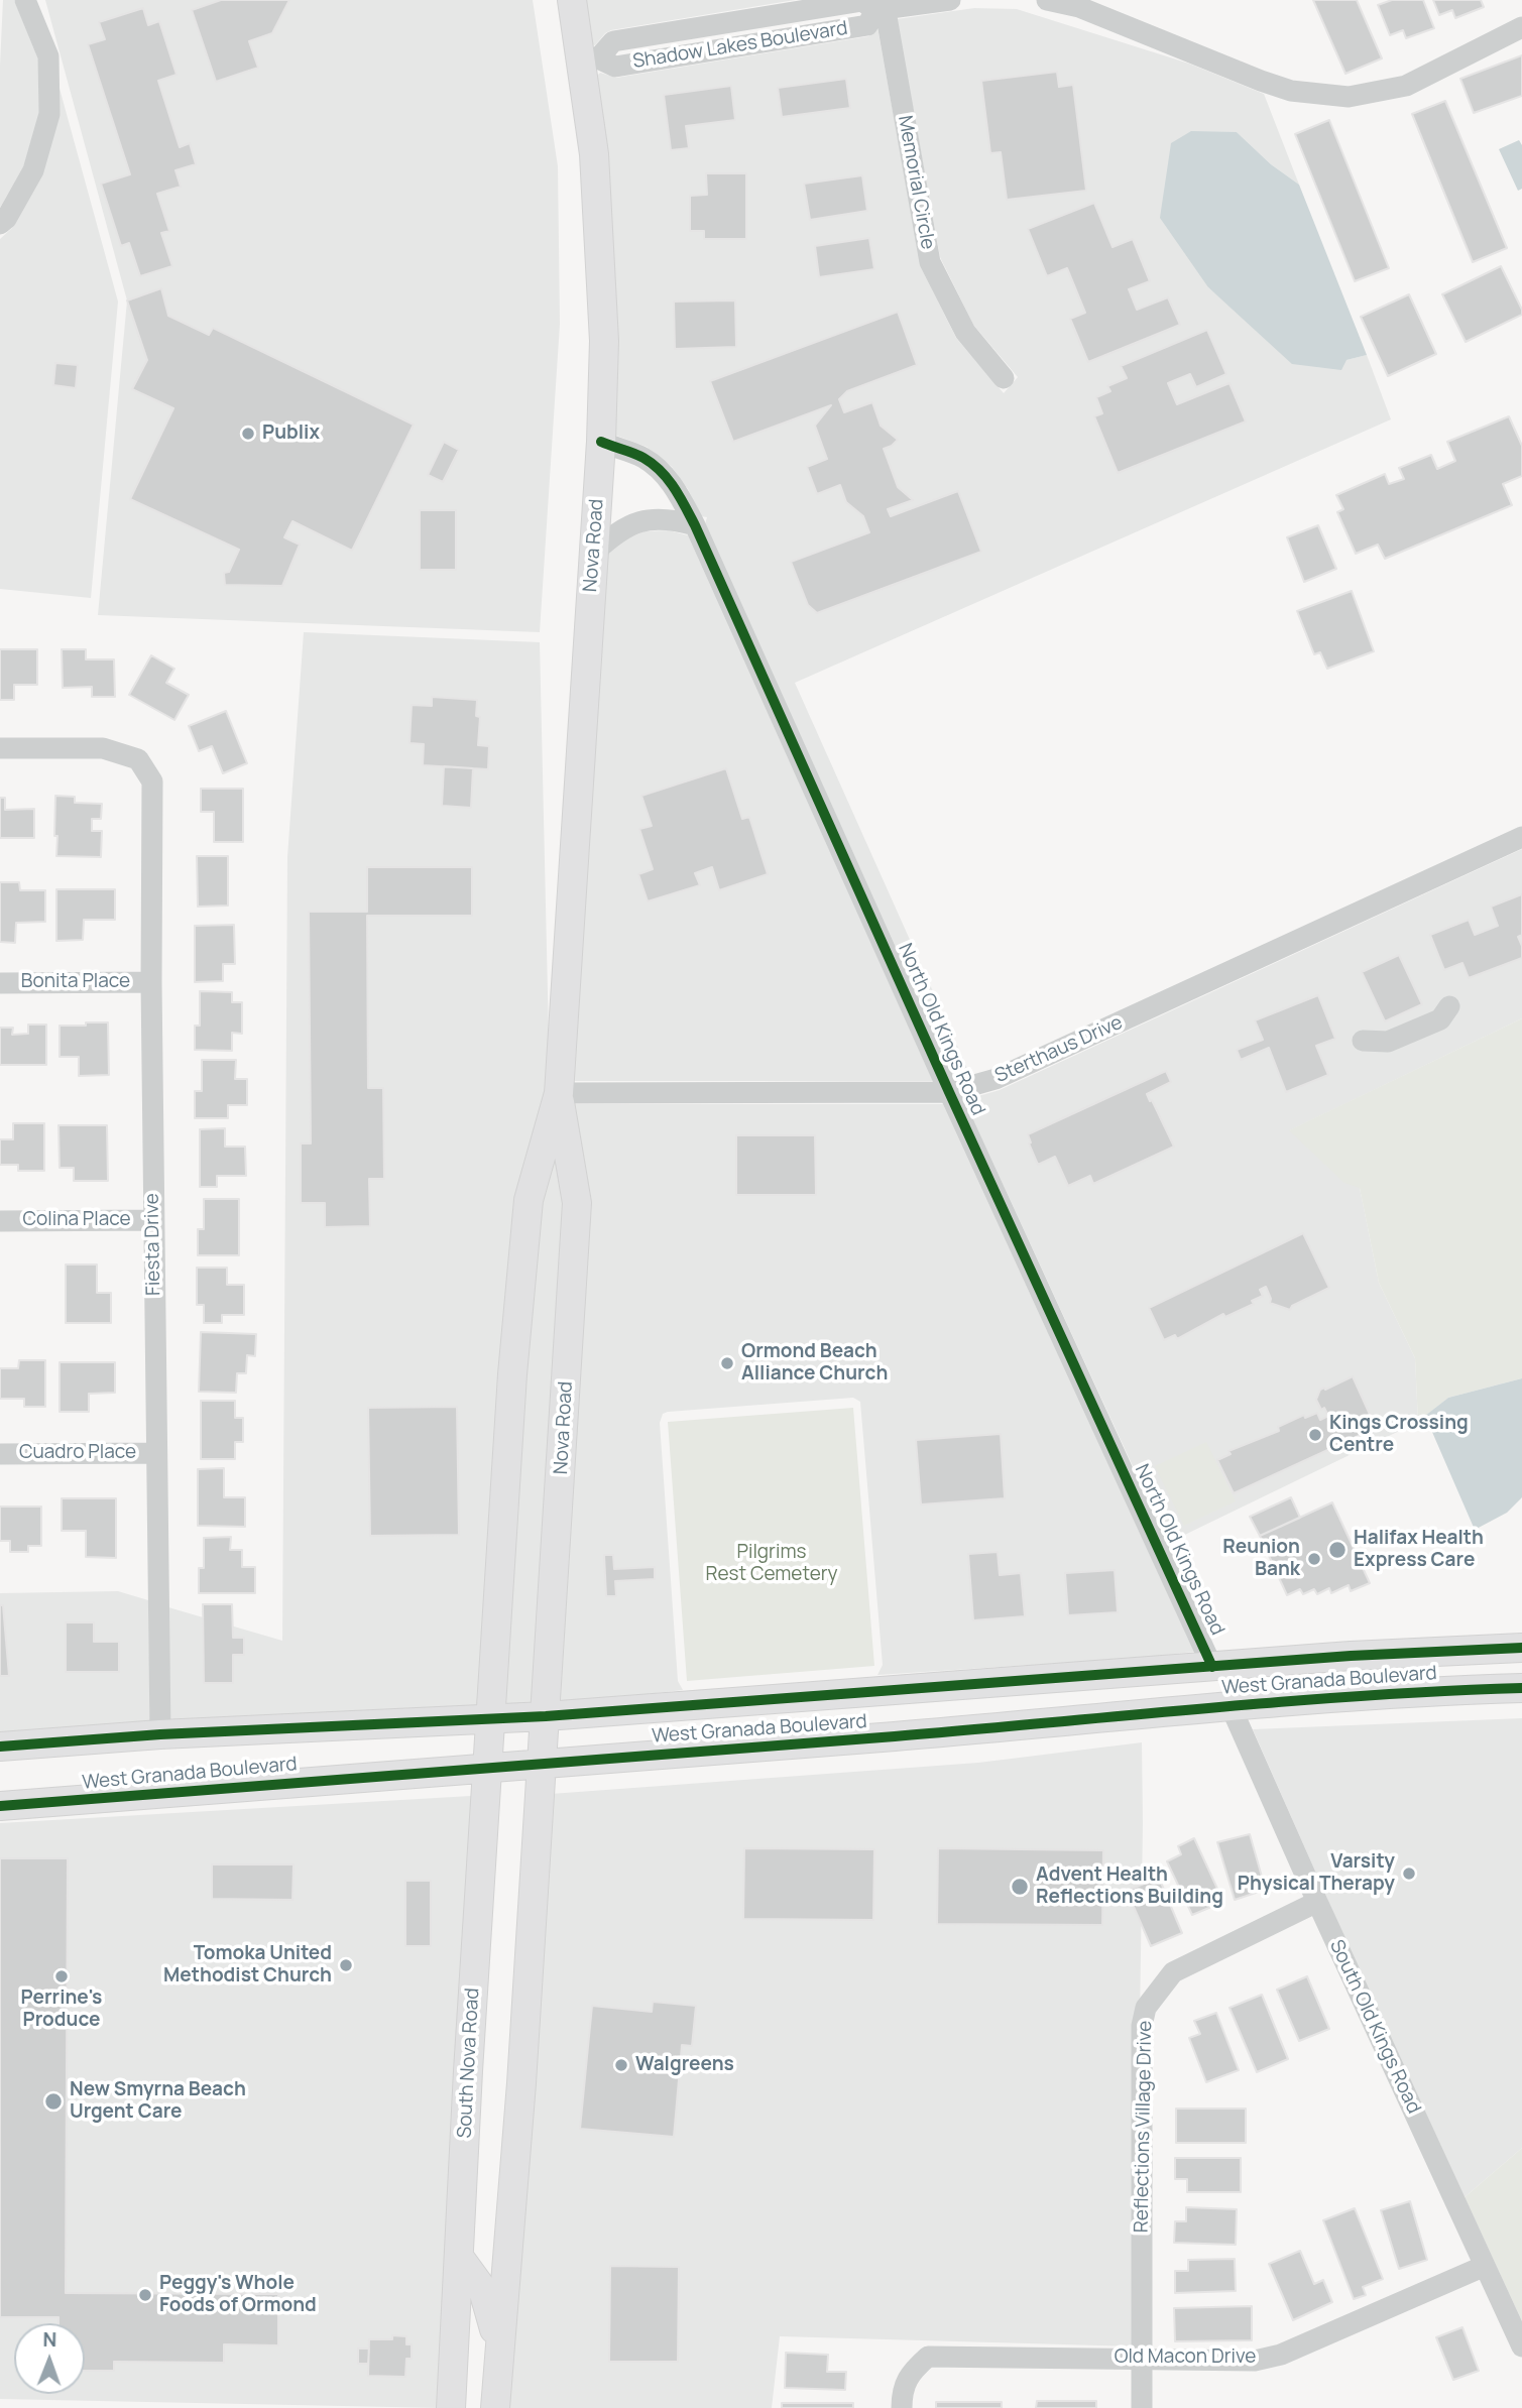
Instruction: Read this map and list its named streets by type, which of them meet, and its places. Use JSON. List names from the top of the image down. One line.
{"streets":{"main road":["Nova Road","West Granada Boulevard","South Nova Road"],"street":["Shadow Lakes Boulevard","Memorial Circle","Bonita Place","North Old Kings Road","Sterthaus Drive","Colina Place","Fiesta Drive","Cuadro Place","South Old Kings Road","Reflections Village Drive","Old Macon Drive"]},"crossings":[["Shadow Lakes Boulevard","Memorial Circle"],["Shadow Lakes Boulevard","Nova Road"],["Nova Road","North Old Kings Road"],["Nova Road","Sterthaus Drive"],["Nova Road","West Granada Boulevard"],["Nova Road","South Nova Road"],["Bonita Place","Fiesta Drive"],["North Old Kings Road","Sterthaus Drive"],["North Old Kings Road","West Granada Boulevard"],["Colina Place","Fiesta Drive"],["Fiesta Drive","Cuadro Place"],["Fiesta Drive","West Granada Boulevard"],["West Granada Boulevard","South Old Kings Road"],["West Granada Boulevard","South Nova Road"],["South Old Kings Road","Reflections Village Drive"],["South Old Kings Road","Old Macon Drive"],["Reflections Village Drive","Old Macon Drive"]],"parks":["Pilgrims Rest Cemetery"],"places":["Publix","Ormond Beach Alliance Church","Kings Crossing Centre","Halifax Health Express Care","Reunion Bank","Varsity Physical Therapy","Advent Health Reflections Building","Tomoka United Methodist Church","Perrine's Produce","Walgreens","New Smyrna Beach Urgent Care","Peggy's Whole Foods of Ormond"],"north":"top"}
